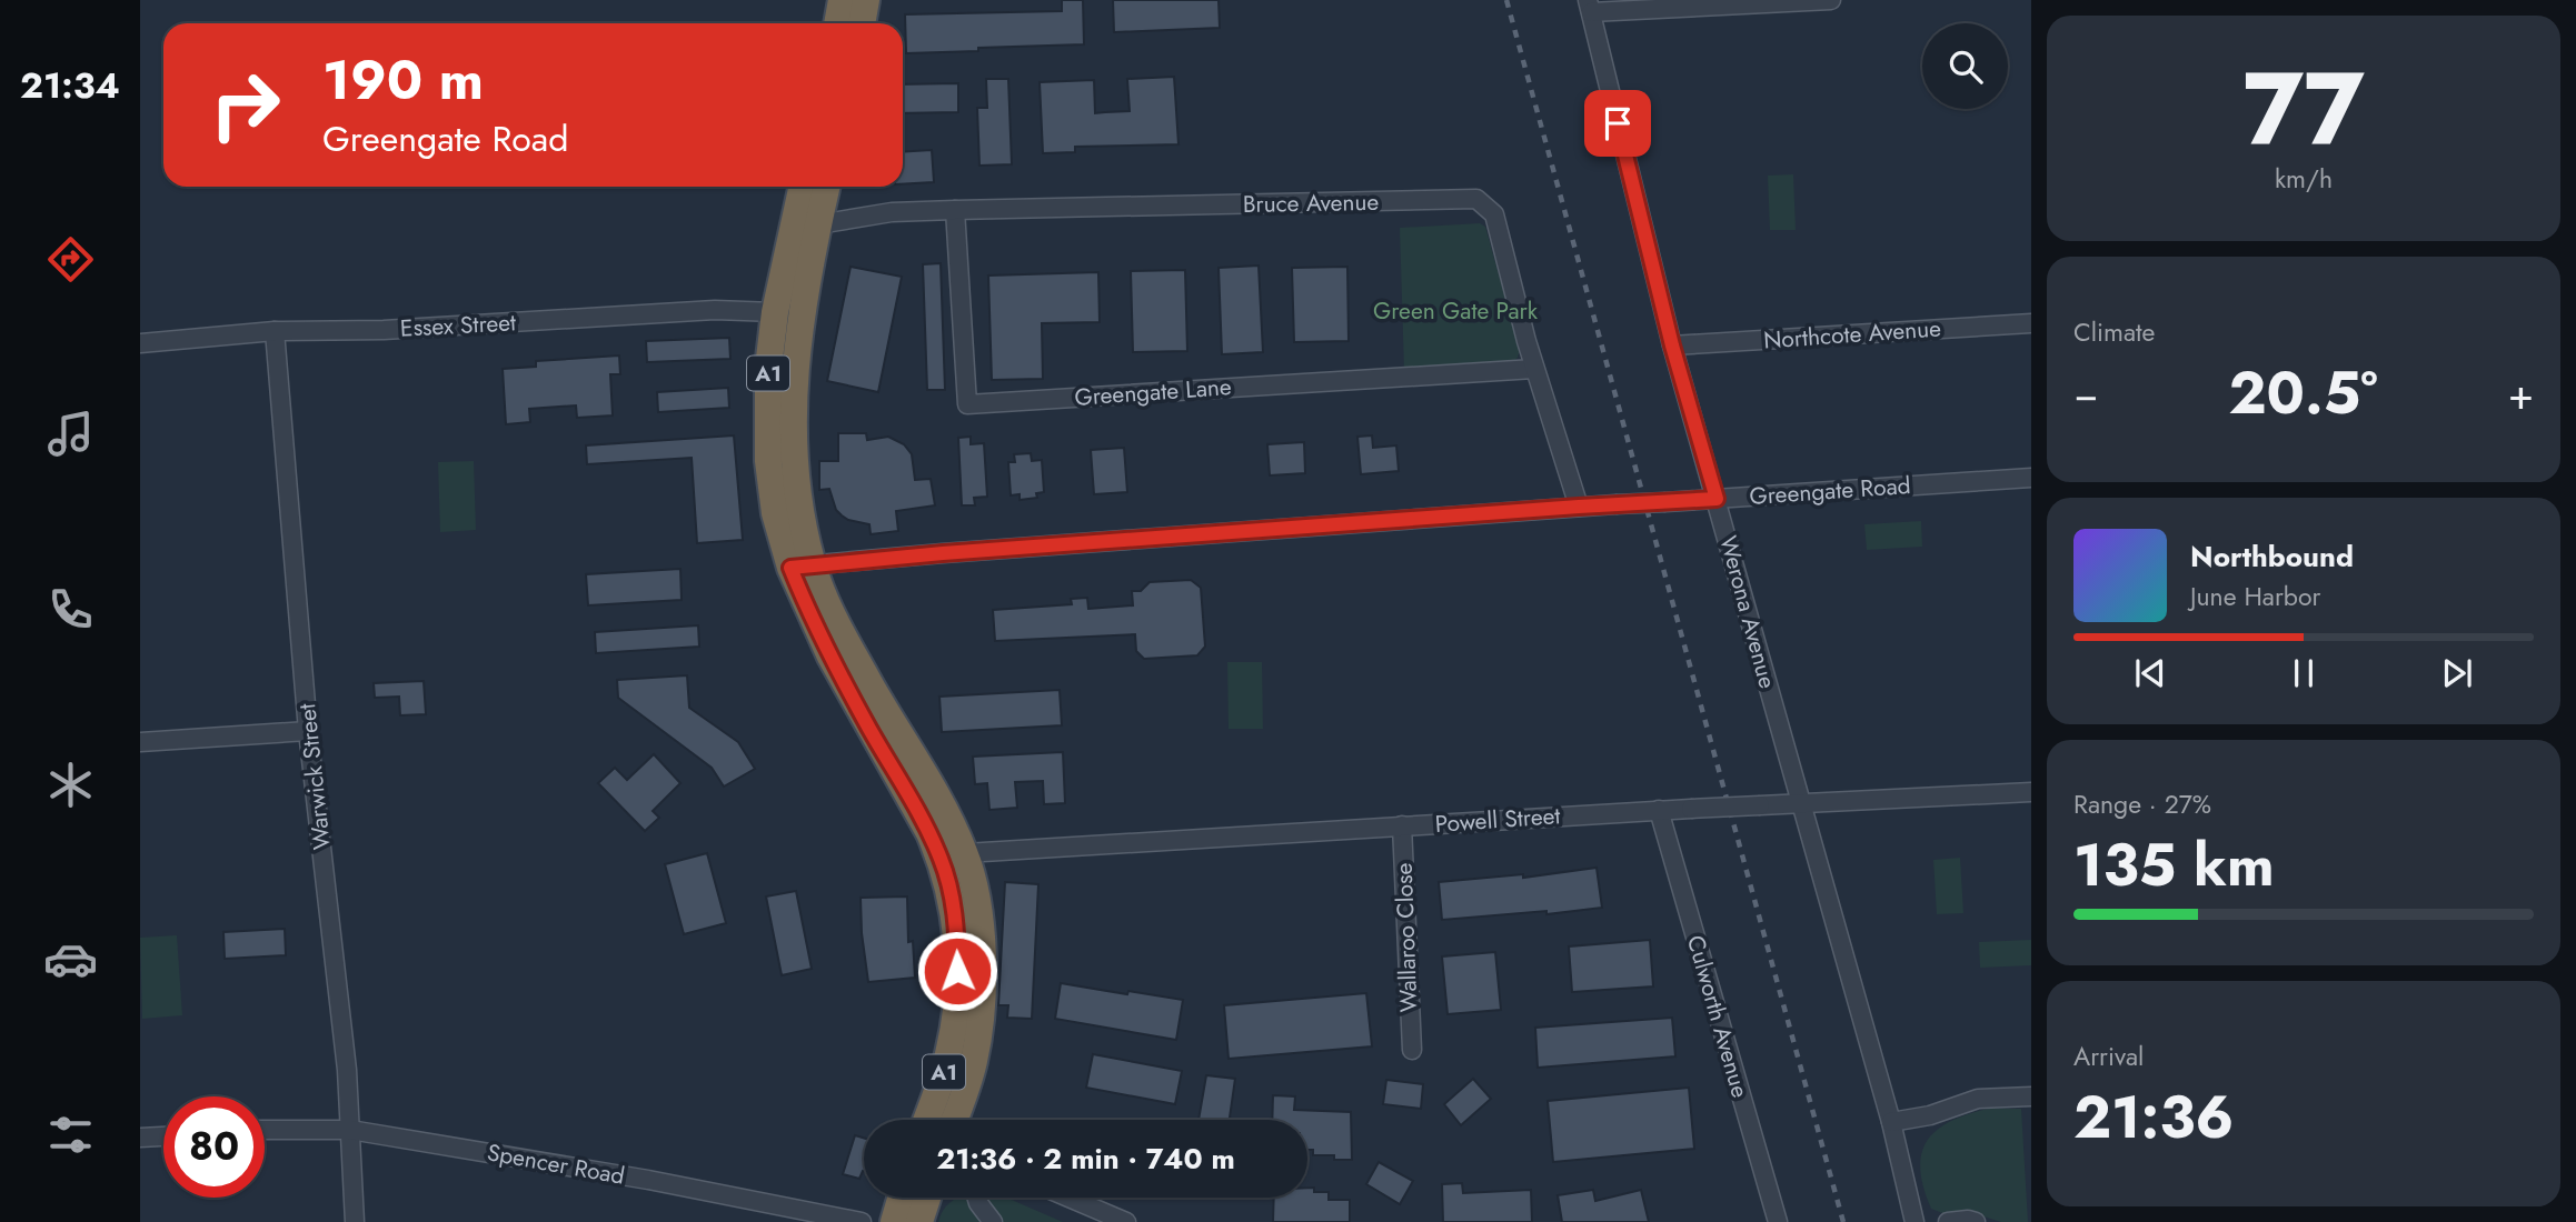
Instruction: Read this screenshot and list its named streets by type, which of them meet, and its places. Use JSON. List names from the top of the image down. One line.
{"streets":{"highway":["A1"],"street":["Bruce Avenue","Essex Street","Northcote Avenue","Greengate Lane","Greengate Road","Werona Avenue","Warwick Street","Powell Street","Wallaroo Close","Culworth Avenue","Spencer Road"]},"crossings":[["Bruce Avenue","A1"],["Bruce Avenue","Greengate Lane"],["Bruce Avenue","Greengate Road"],["Essex Street","A1"],["Essex Street","Warwick Street"],["Northcote Avenue","Werona Avenue"],["A1","Greengate Road"],["A1","Powell Street"],["Greengate Road","Werona Avenue"],["Werona Avenue","Powell Street"],["Warwick Street","Spencer Road"],["Powell Street","Wallaroo Close"],["Powell Street","Culworth Avenue"]],"parks":["Green Gate Park"],"page":{"tabs":"21:34","tile":[["77","km/h"],"Climate",["Range · 27%","135 km"],["Arrival","21:36"]],"turn":["190 m","Greengate Road"],"heat":["−","20.5°","+"],"song":["Northbound","June Harbor"],"limit":"80","trip":"21:36 · 2 min · 740 m"}}
